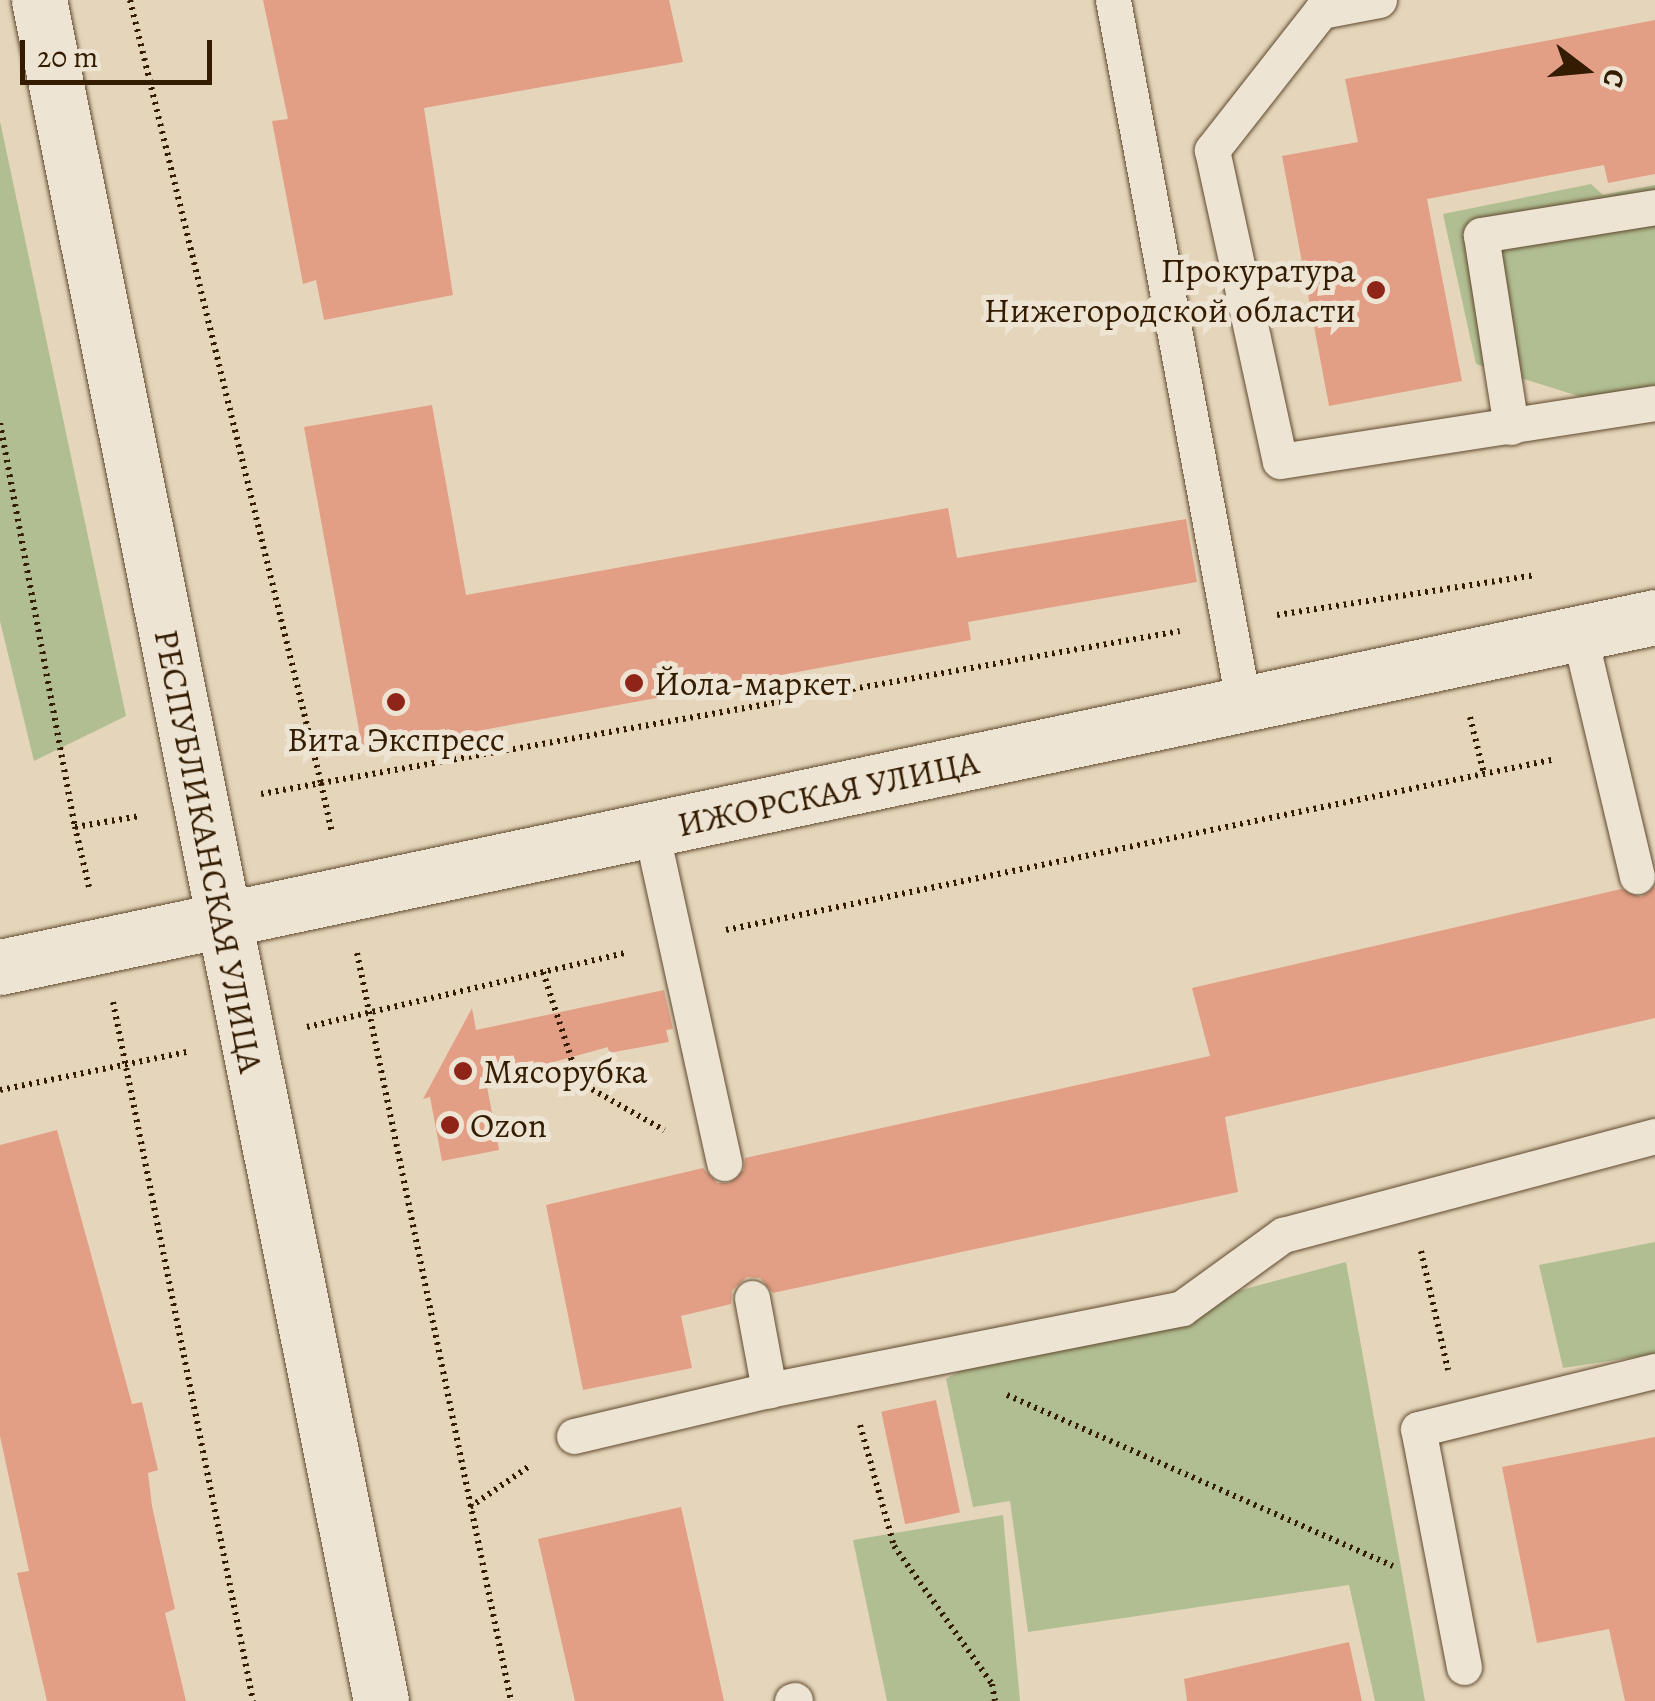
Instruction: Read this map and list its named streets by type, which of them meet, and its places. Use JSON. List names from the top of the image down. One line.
{"streets":{"street":["ИЖОРСКАЯ УЛИЦА","РЕСПУБЛИКАНСКАЯ УЛИЦА"]},"crossings":[["ИЖОРСКАЯ УЛИЦА","РЕСПУБЛИКАНСКАЯ УЛИЦА"]],"places":["Прокуратура Нижегородской области","Йола-маркет","Вита Экспресс","Мясорубка","Ozon"],"scale_bar":"20 m","north":"right"}
